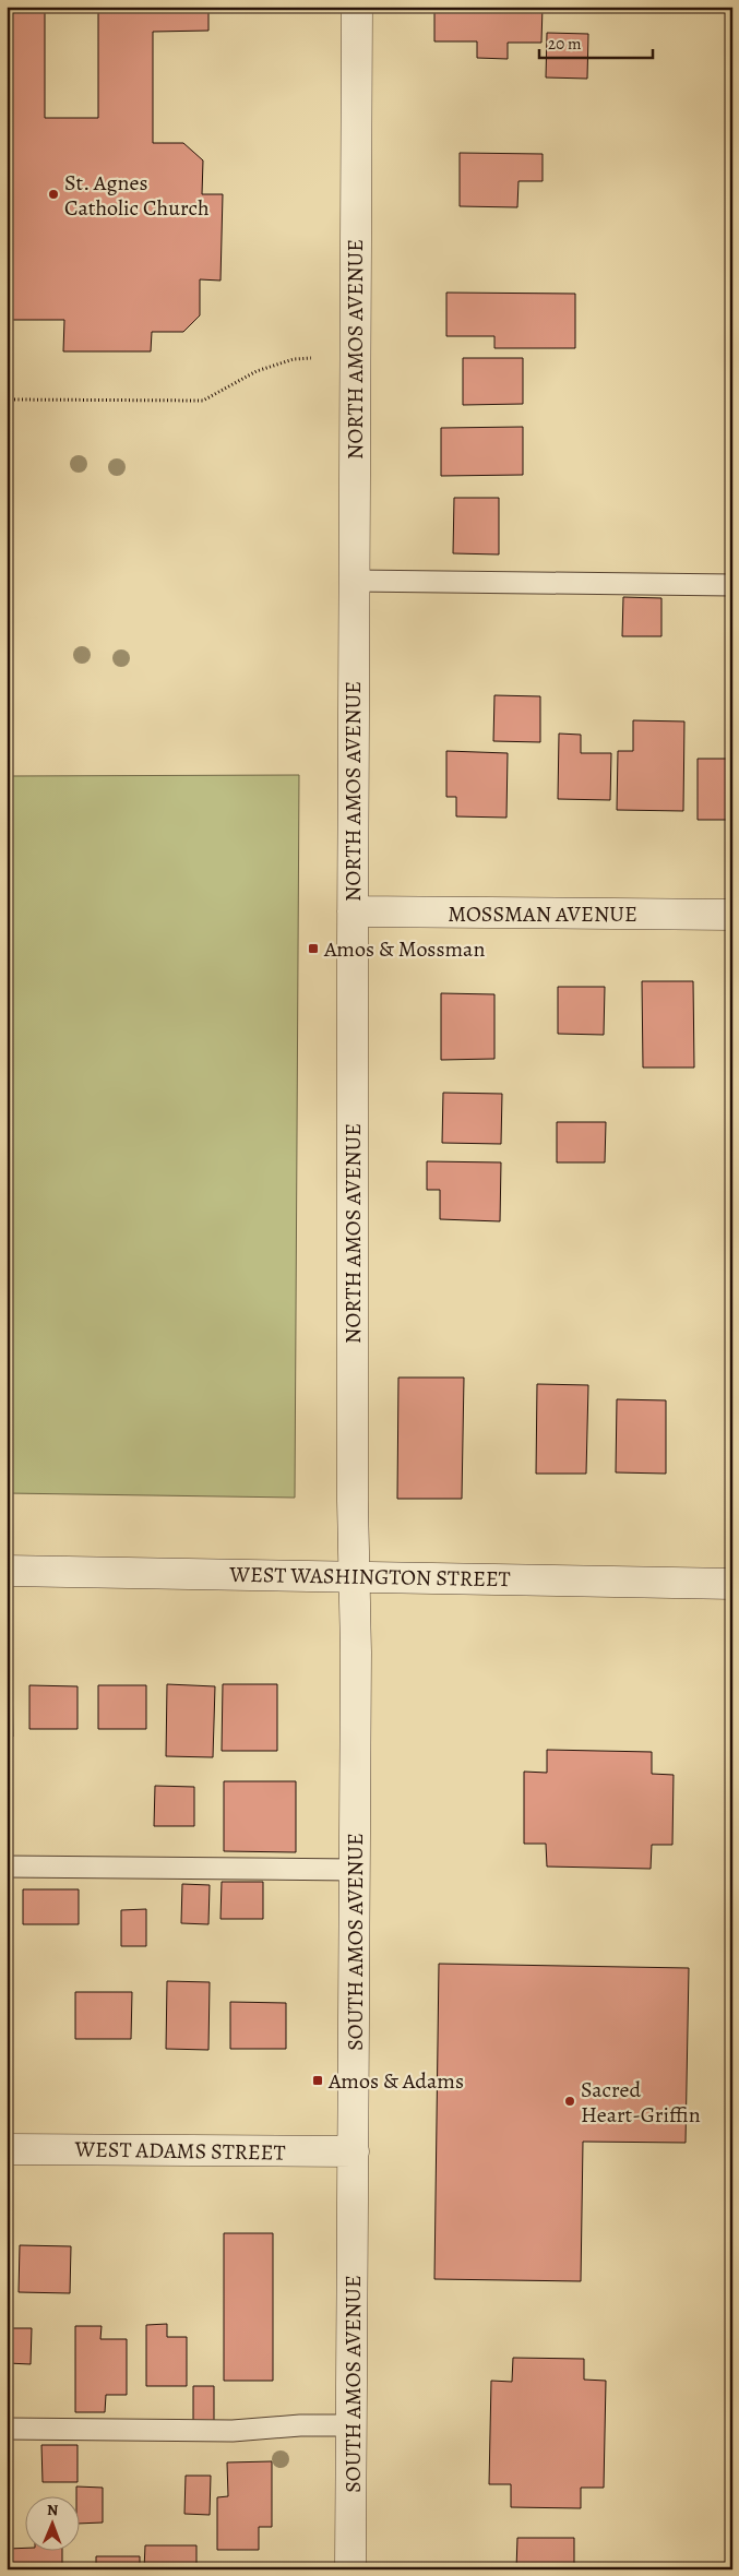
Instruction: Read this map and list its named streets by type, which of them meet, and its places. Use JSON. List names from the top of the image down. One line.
{"streets":{"street":["NORTH AMOS AVENUE","MOSSMAN AVENUE","WEST WASHINGTON STREET","SOUTH AMOS AVENUE","WEST ADAMS STREET"]},"crossings":[["NORTH AMOS AVENUE","MOSSMAN AVENUE"],["NORTH AMOS AVENUE","WEST WASHINGTON STREET"],["NORTH AMOS AVENUE","SOUTH AMOS AVENUE"],["WEST WASHINGTON STREET","SOUTH AMOS AVENUE"],["SOUTH AMOS AVENUE","WEST ADAMS STREET"]],"places":{"other":["St. Agnes Catholic Church","Sacred Heart-Griffin"],"transit":["Amos & Mossman","Amos & Adams"]},"scale_bar":"20 m","north":"top"}
